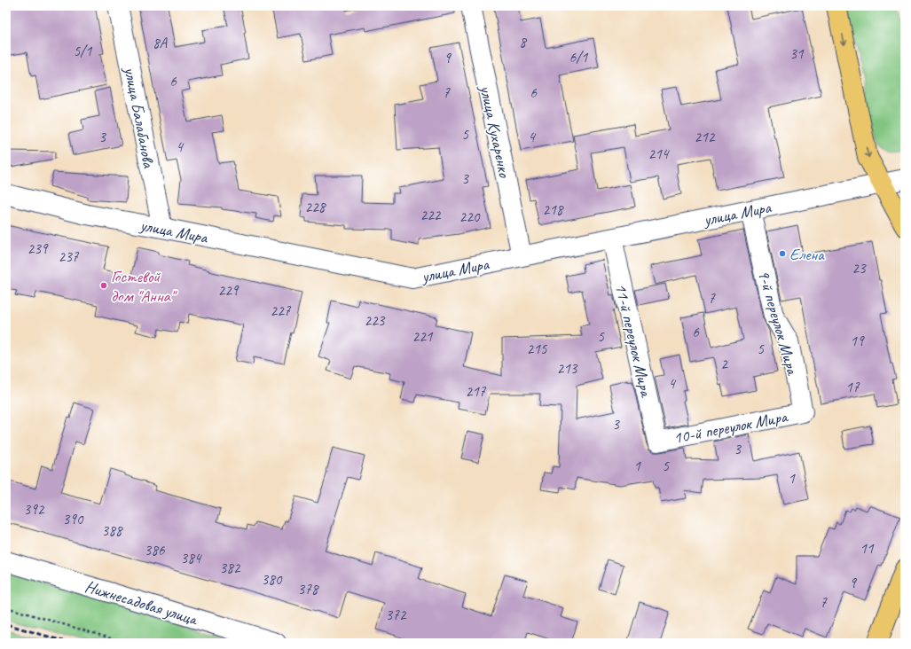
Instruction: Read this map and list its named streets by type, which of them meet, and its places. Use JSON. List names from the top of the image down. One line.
{"streets":{"street":["улица Балабанова","улица Кухаренко","улица Мира","9-й переулок Мира","11-й переулок Мира","10-й переулок Мира","Нижнесадовая улица"]},"crossings":[["улица Балабанова","улица Мира"],["улица Кухаренко","улица Мира"],["улица Мира","9-й переулок Мира"],["улица Мира","11-й переулок Мира"],["9-й переулок Мира","10-й переулок Мира"],["11-й переулок Мира","10-й переулок Мира"]],"places":["Елена","Гостевой дом \"Анна\""],"house_numbers":["8","8А","5/1","31","6/1","9","6","7","6","5","3","4","212","4","214","3","228","218","222","220","239","237","23","229","7","227","223","6","221","5","19","215","5","2","213","4","17","217","3","3","1","5","1","392","390","388","11","386","384","382","380","9","378","7","372"]}
